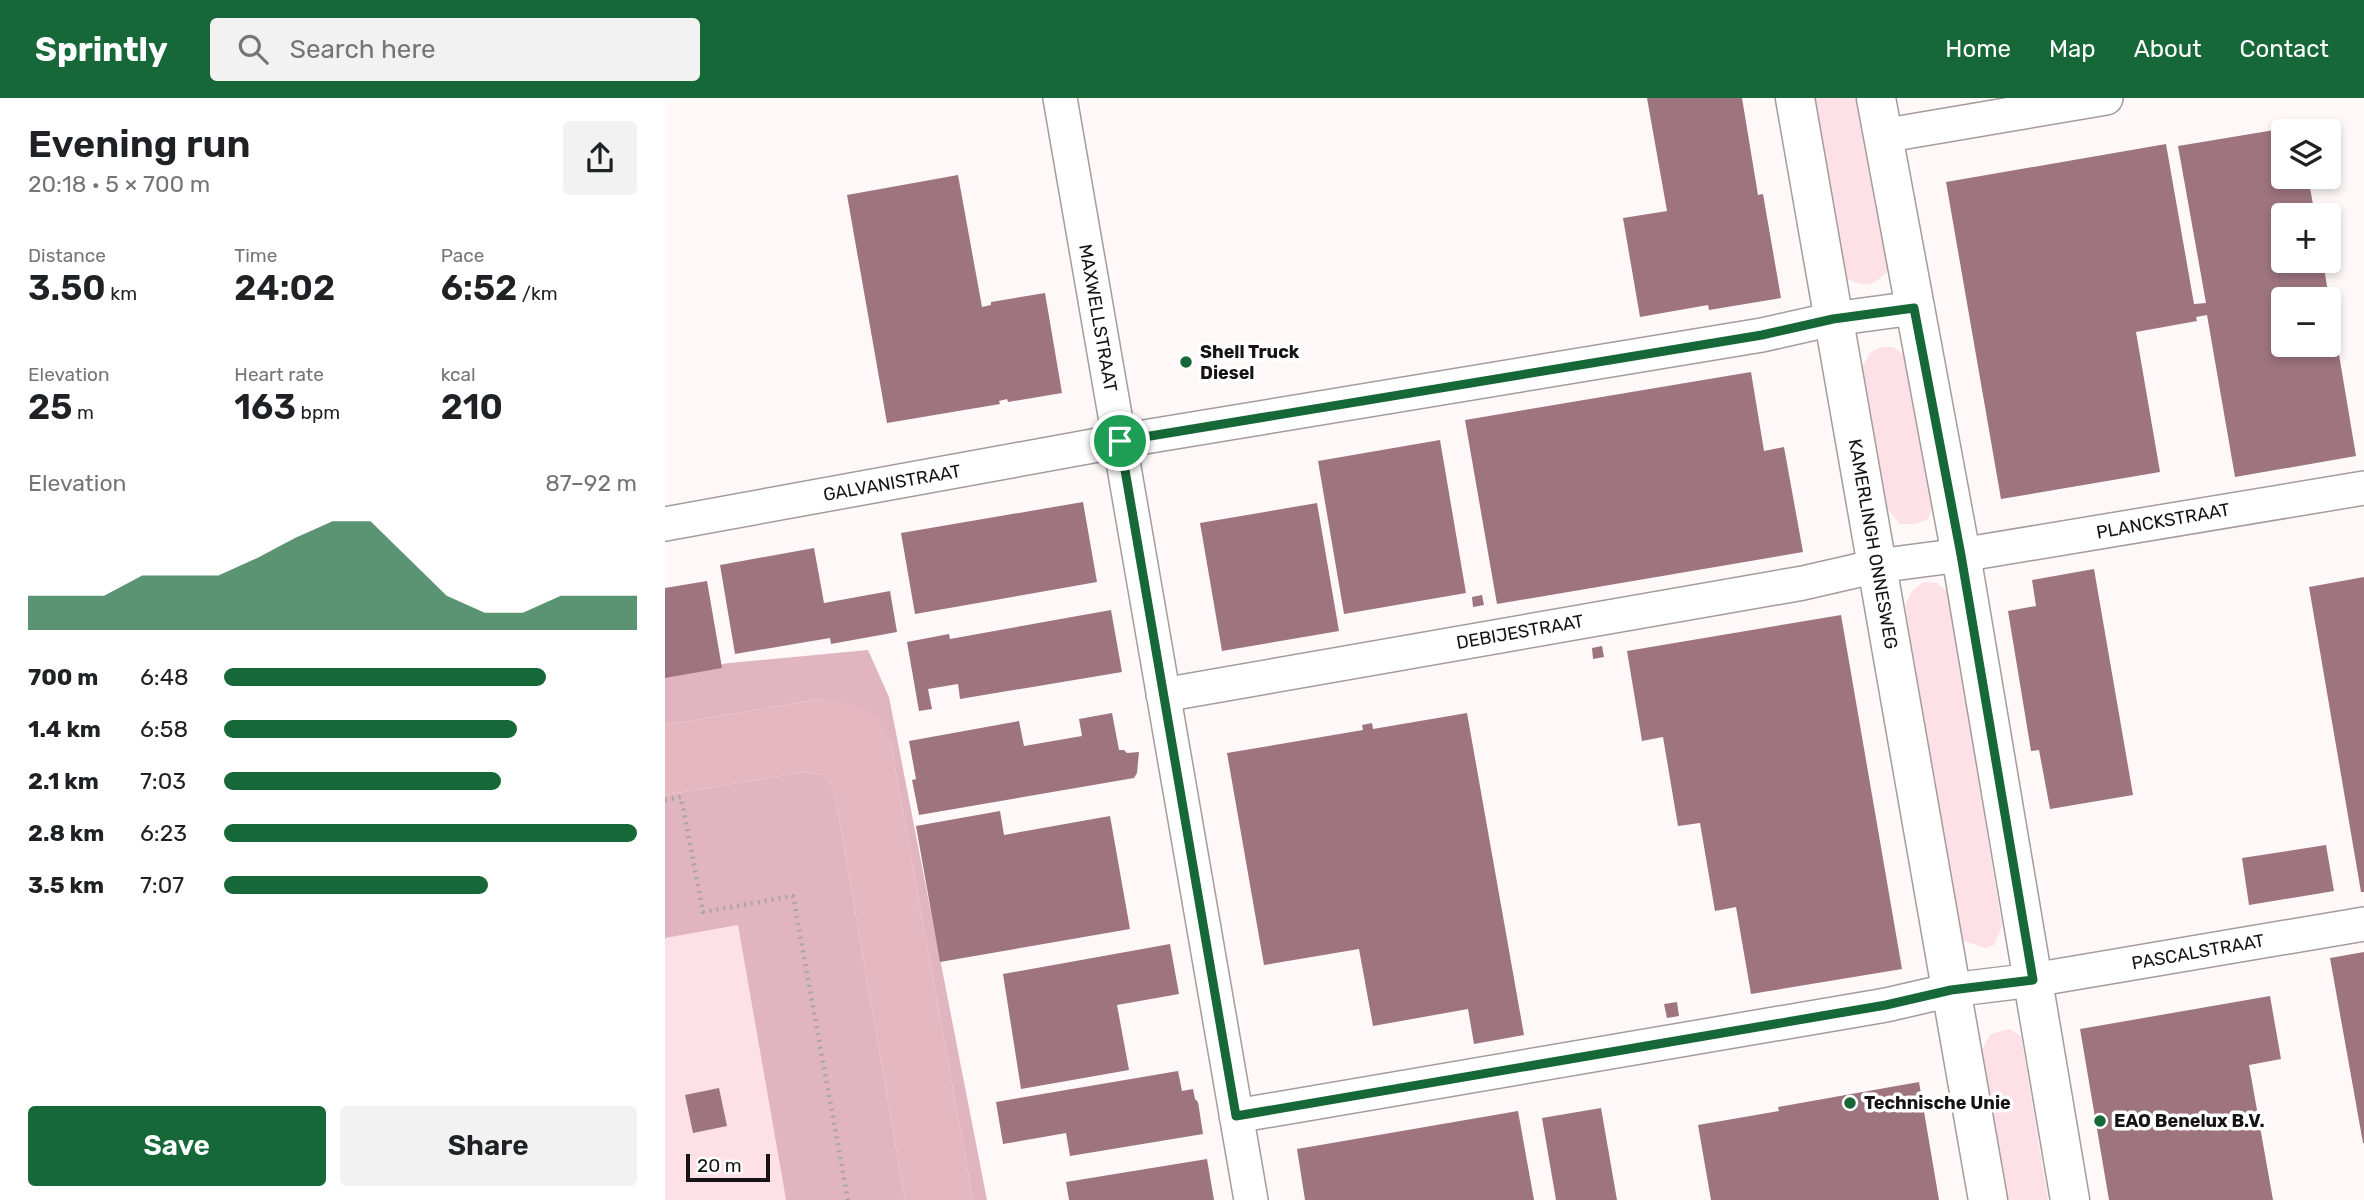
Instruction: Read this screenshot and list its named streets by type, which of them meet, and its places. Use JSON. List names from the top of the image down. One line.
{"streets":{"street":["MAXWELLSTRAAT","GALVANISTRAAT","PLANCKSTRAAT","KAMERLINGH ONNESWEG","DEBIJESTRAAT","PASCALSTRAAT"]},"crossings":[["MAXWELLSTRAAT","GALVANISTRAAT"],["MAXWELLSTRAAT","DEBIJESTRAAT"],["GALVANISTRAAT","KAMERLINGH ONNESWEG"],["PLANCKSTRAAT","KAMERLINGH ONNESWEG"],["PLANCKSTRAAT","DEBIJESTRAAT"],["KAMERLINGH ONNESWEG","DEBIJESTRAAT"]],"places":["Shell Truck Diesel","Technische Unie","EAO Benelux B.V."],"scale_bar":"20 m","page":{"header":"Sprintly","search":"Search here","nav":["Home","Map","About","Contact"],"heading":["Evening run","20:18 · 5 × 700 m"],"map_buttons":["+","−"],"stats":[["Distance","3.50 km"],["Time","24:02"],["Pace","6:52 /km"],["Elevation","25 m"],["Heart rate","163 bpm"],["kcal","210"]],"chart":["Elevation","87–92 m"],"list":[{"name":"700 m","note":"6:48"},{"name":"1.4 km","note":"6:58"},{"name":"2.1 km","note":"7:03"},{"name":"2.8 km","note":"6:23"},{"name":"3.5 km","note":"7:07"}],"buttons":["Save","Share"],"scale":"20 m"}}
